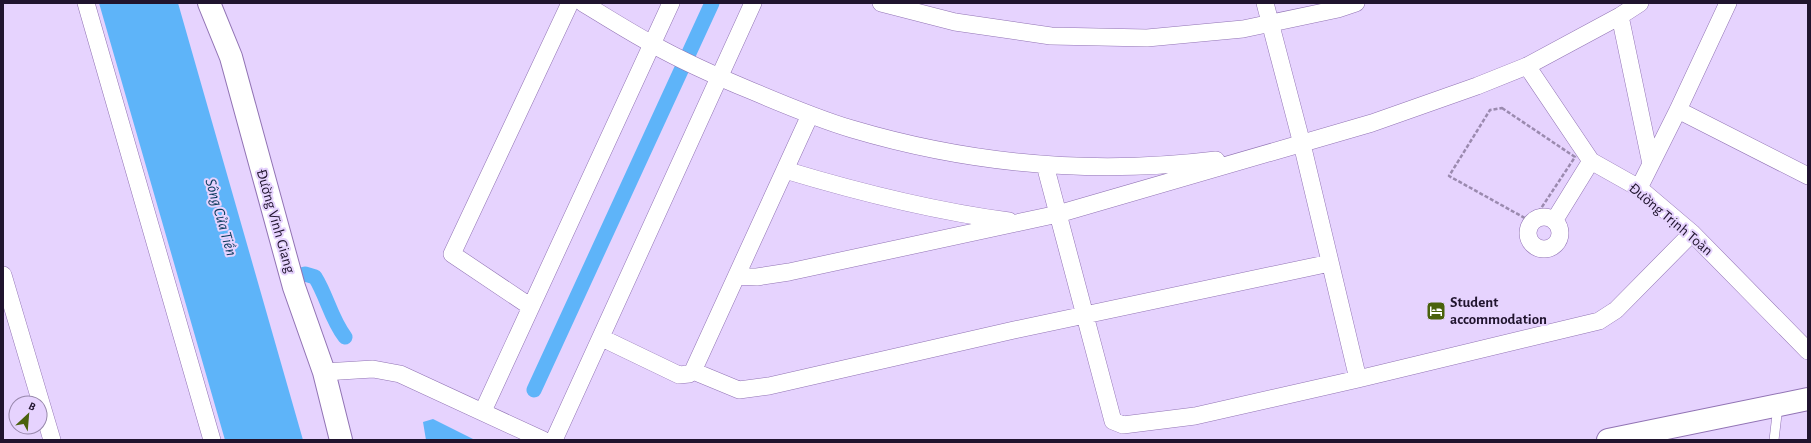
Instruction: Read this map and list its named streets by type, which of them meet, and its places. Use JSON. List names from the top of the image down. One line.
{"streets":{"street":["Đường Trịnh Toàn","Đường Vĩnh Giang"]},"water":["Sông Cửa Tiền"],"places":{"hotel":["Student accommodation"]},"north":"top right"}
